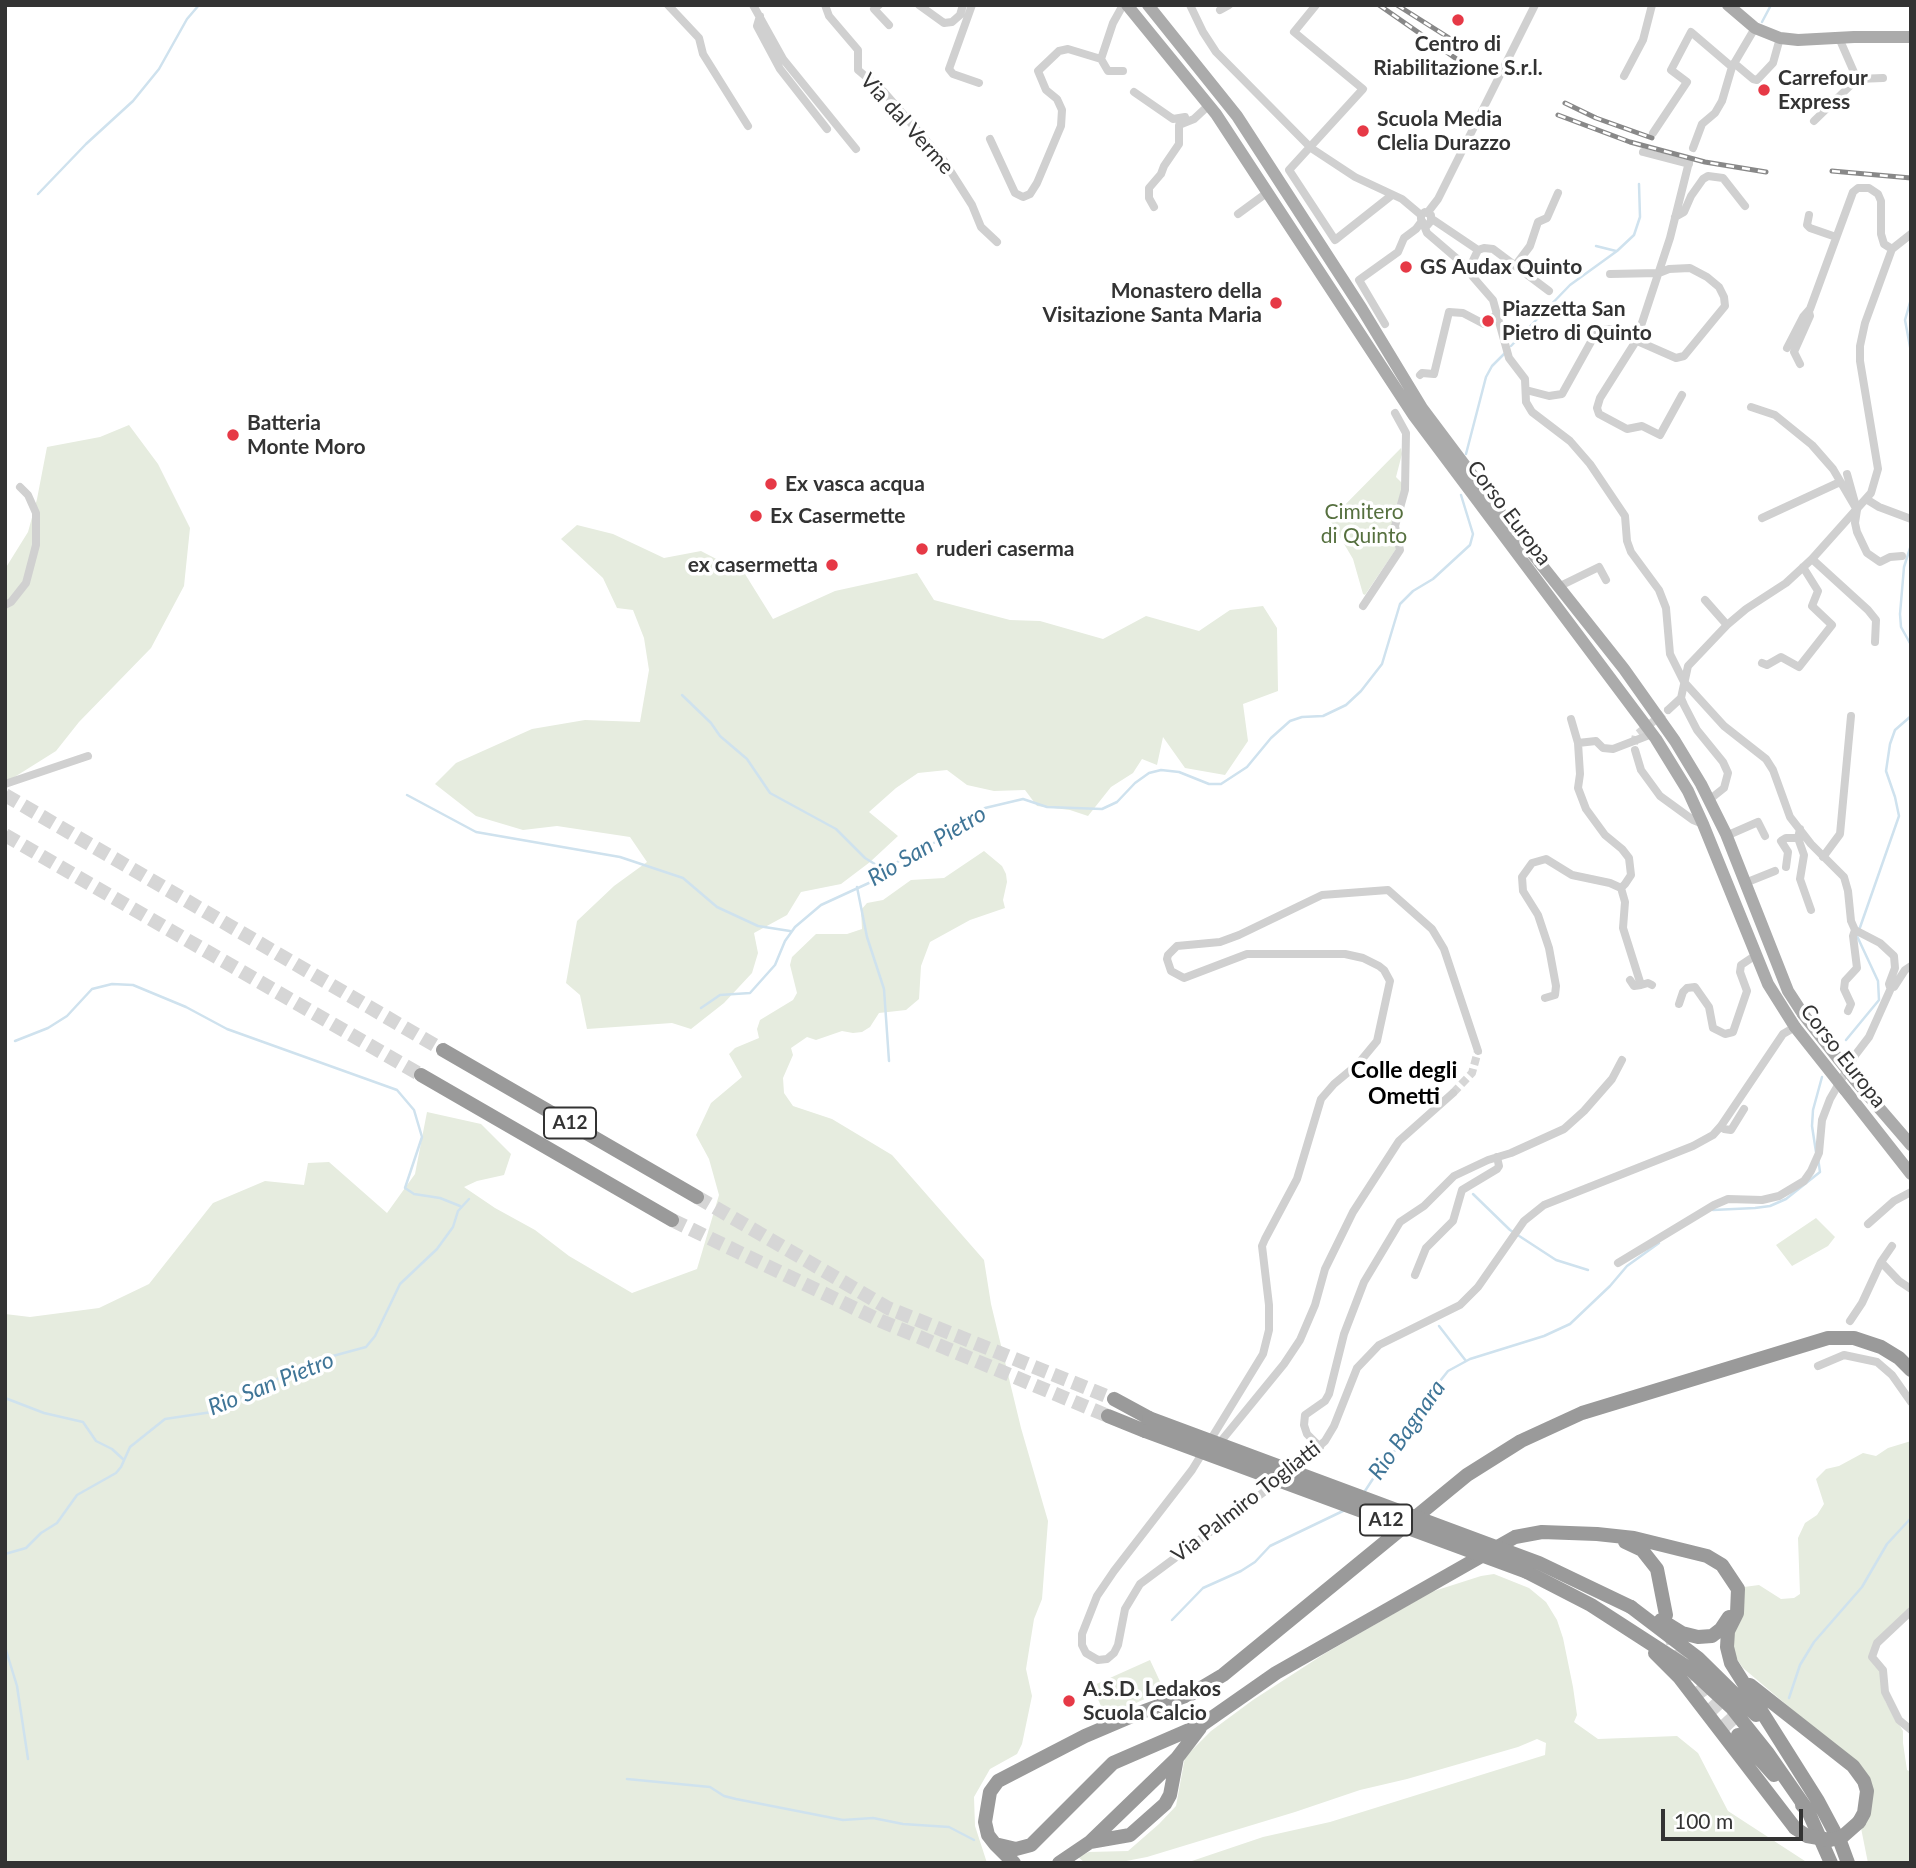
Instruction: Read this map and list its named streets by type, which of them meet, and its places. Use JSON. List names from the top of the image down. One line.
{"streets":{"highway":["A12"],"main road":["Corso Europa"],"street":["Via dal Verme","Via Palmiro Togliatti"]},"crossings":[["Corso Europa","Via Palmiro Togliatti"]],"districts":["Colle degli Ometti"],"water":["Rio San Pietro","Rio Bagnara"],"parks":["Cimitero di Quinto"],"places":["Centro di Riabilitazione S.r.l.","Carrefour Express","Scuola Media Clelia Durazzo","GS Audax Quinto","Monastero della Visitazione Santa Maria","Piazzetta San Pietro di Quinto","Batteria Monte Moro","Ex vasca acqua","Ex Casermette","ruderi caserma","ex casermetta","A.S.D. Ledakos Scuola Calcio"],"scale_bar":"100 m"}
